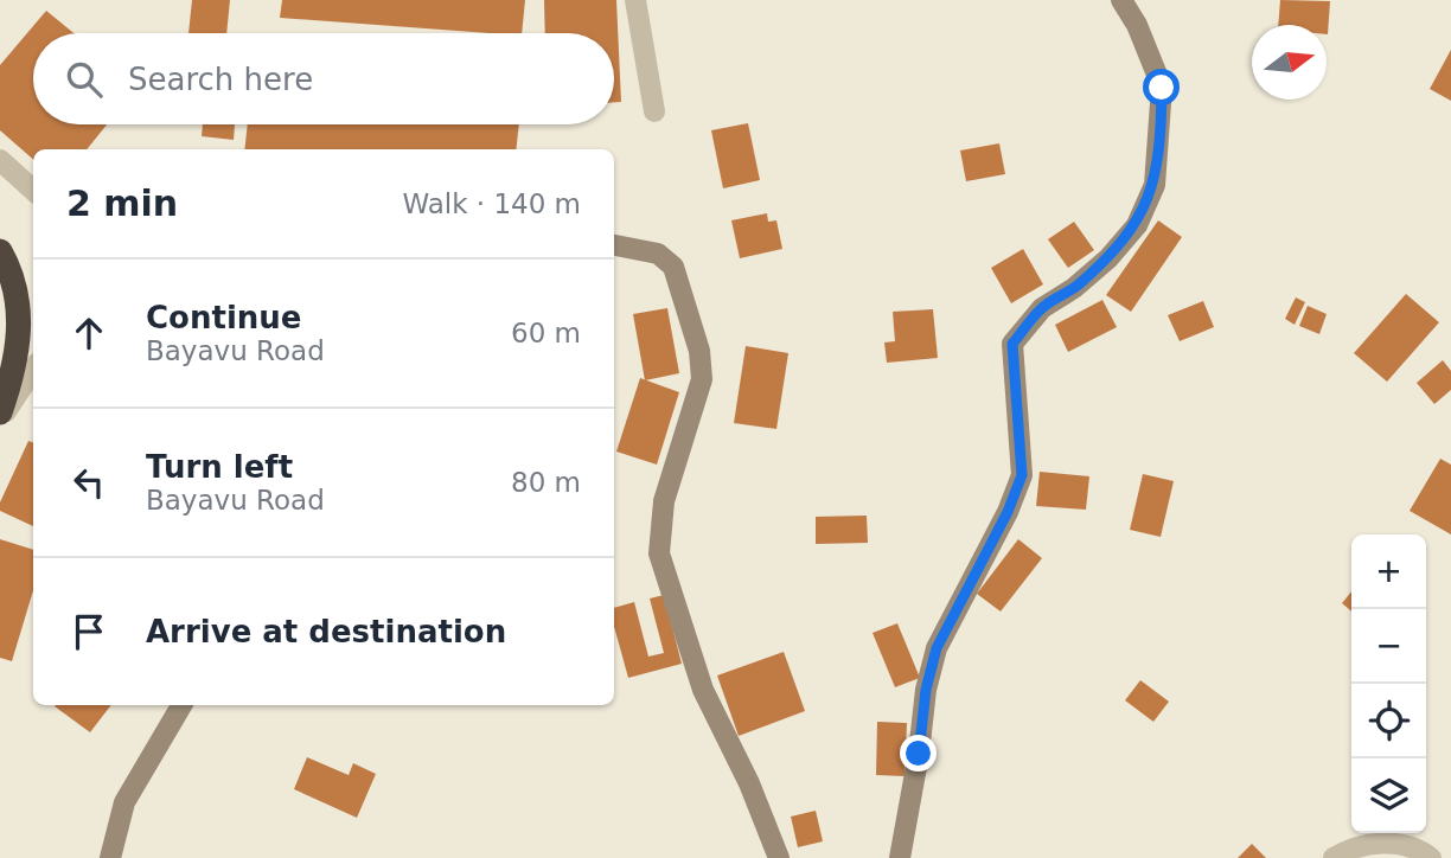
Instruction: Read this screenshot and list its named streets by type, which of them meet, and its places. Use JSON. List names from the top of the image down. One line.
{"north":"right","page":{"search":"Search here","heading":["2 min","Walk · 140 m"],"list":[["Continue","Bayavu Road","60 m"],["Turn left","Bayavu Road","80 m"],"Arrive at destination"],"map_buttons":["+","−"]}}
